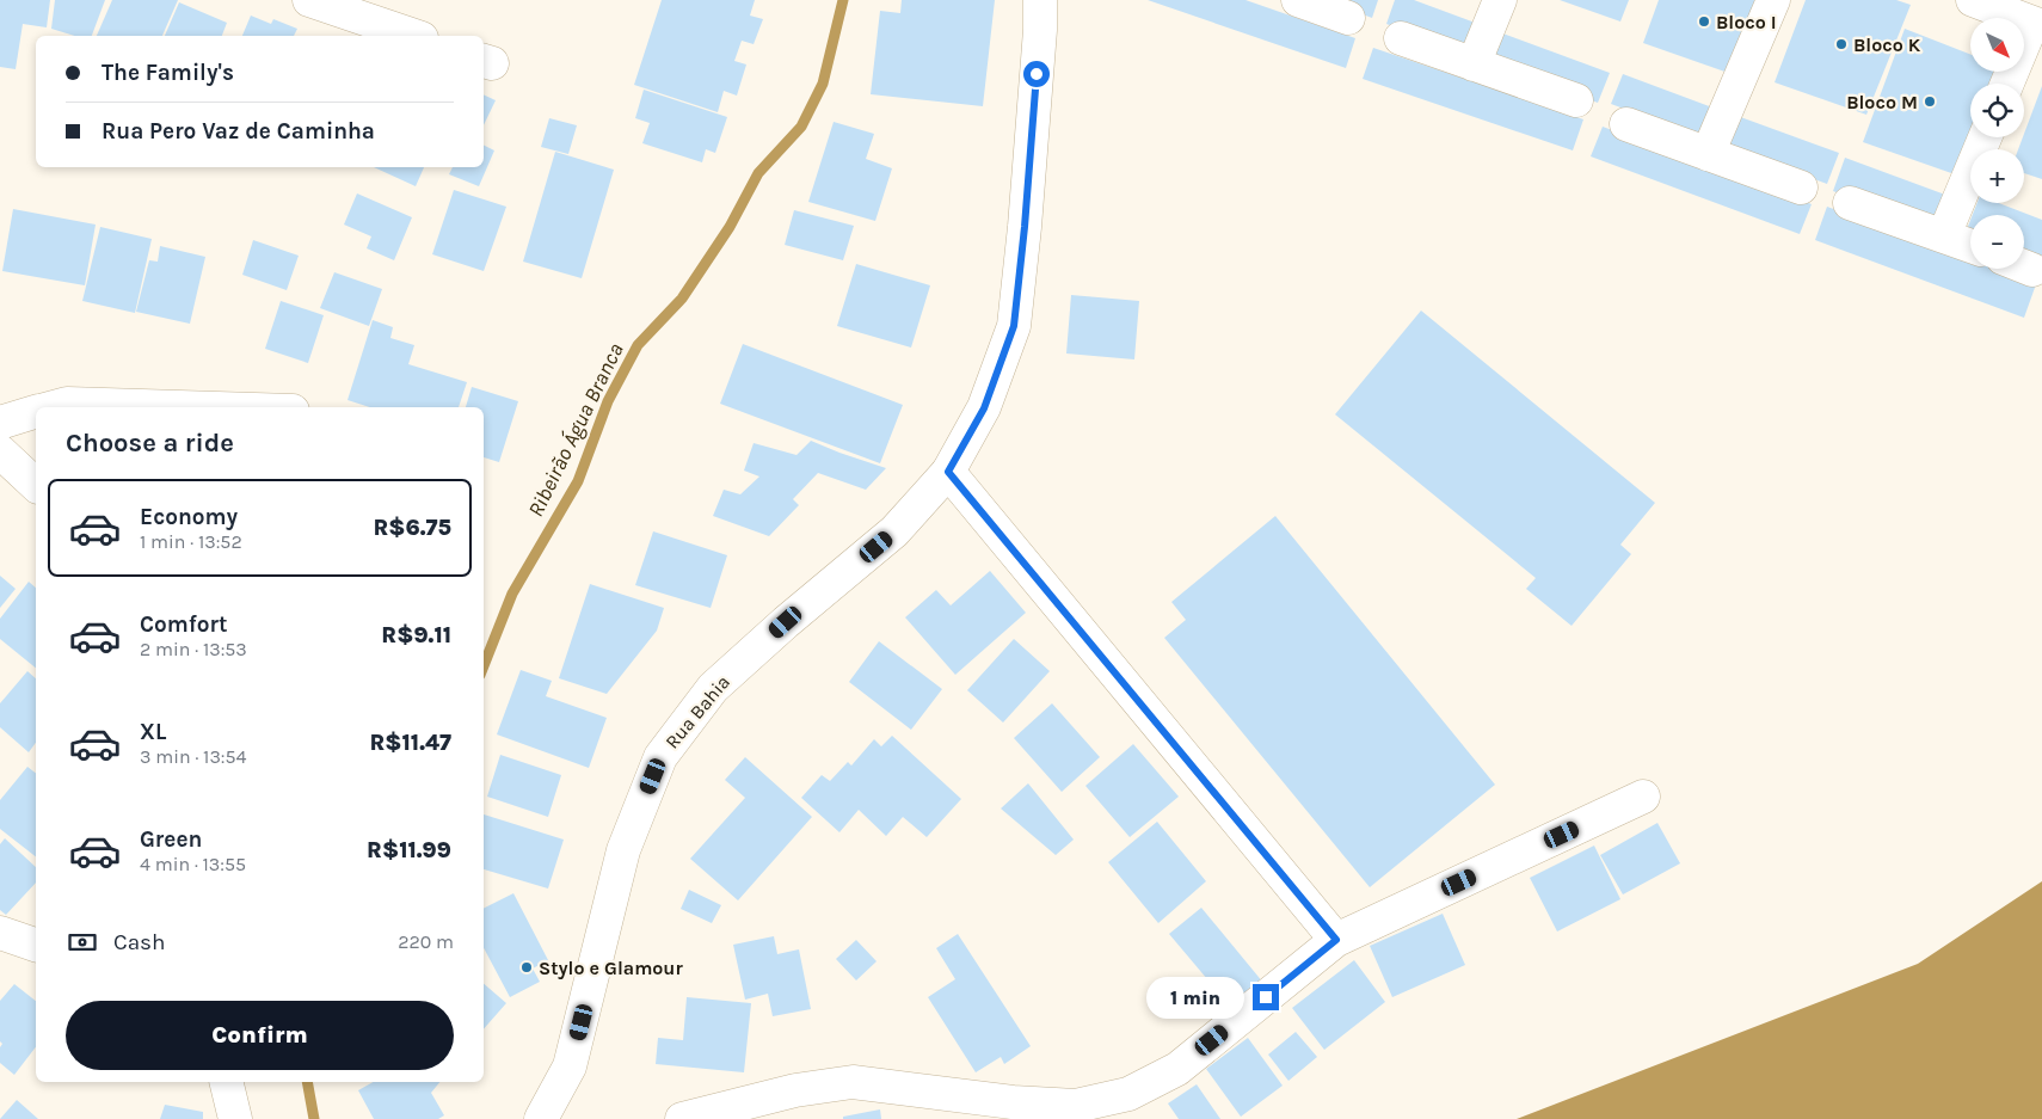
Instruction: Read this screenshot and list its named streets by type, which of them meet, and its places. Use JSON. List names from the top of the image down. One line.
{"streets":{"street":["Rua Bahia"]},"water":["Ribeirão Água Branca"],"places":["Bloco I","Bloco K","Bloco M","Stylo e Glamour"],"north":"bottom right","page":{"map_buttons":["+","−"],"banner":["The Family's","Rua Pero Vaz de Caminha"],"heading":"Choose a ride","list":[{"name":"Economy","note":"1 min · 13:52","value":"R$6.75"},{"name":"Comfort","note":"2 min · 13:53","value":"R$9.11"},{"name":"XL","note":"3 min · 13:54","value":"R$11.47"},{"name":"Green","note":"4 min · 13:55","value":"R$11.99"}],"pay":["Cash","220 m"],"bubble":"1 min","buttons":"Confirm"}}
